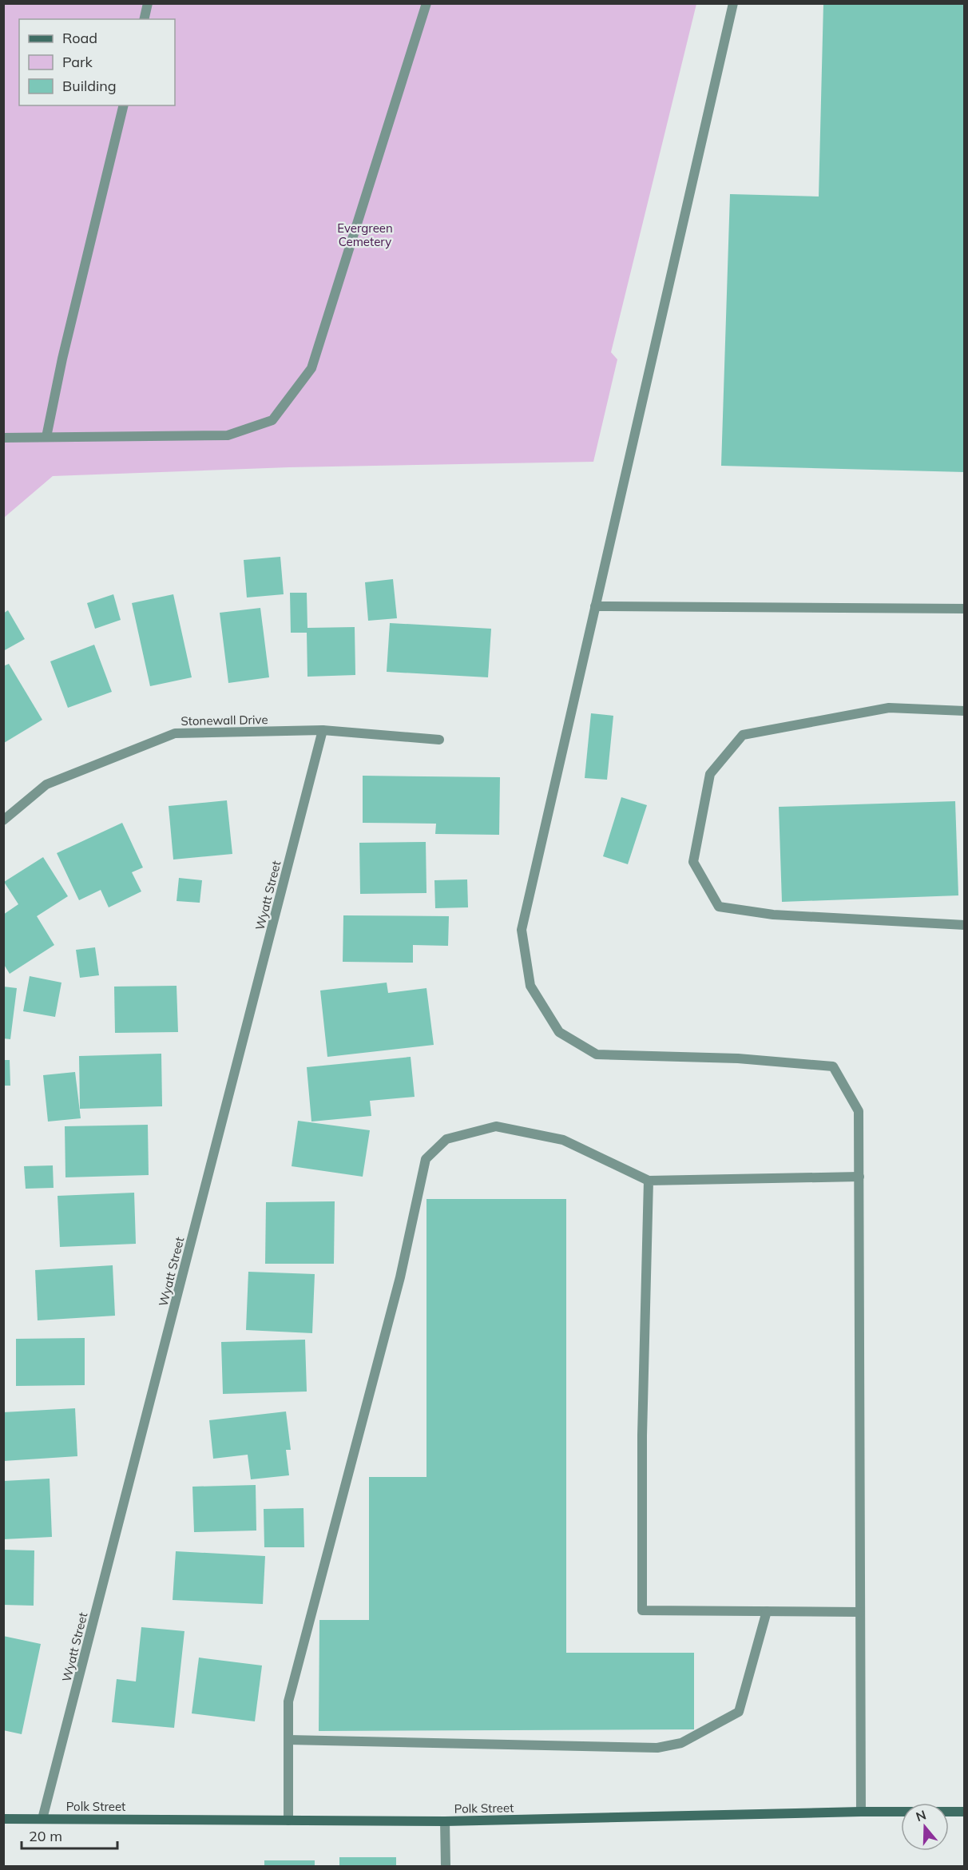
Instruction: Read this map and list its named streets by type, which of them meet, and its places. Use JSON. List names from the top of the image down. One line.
{"streets":{"main road":["Polk Street"],"street":["Stonewall Drive","Wyatt Street"]},"crossings":[["Stonewall Drive","Wyatt Street"],["Wyatt Street","Polk Street"]],"parks":["Evergreen Cemetery"],"legend":["Road","Park","Building"],"scale_bar":"20 m","north":"top"}
